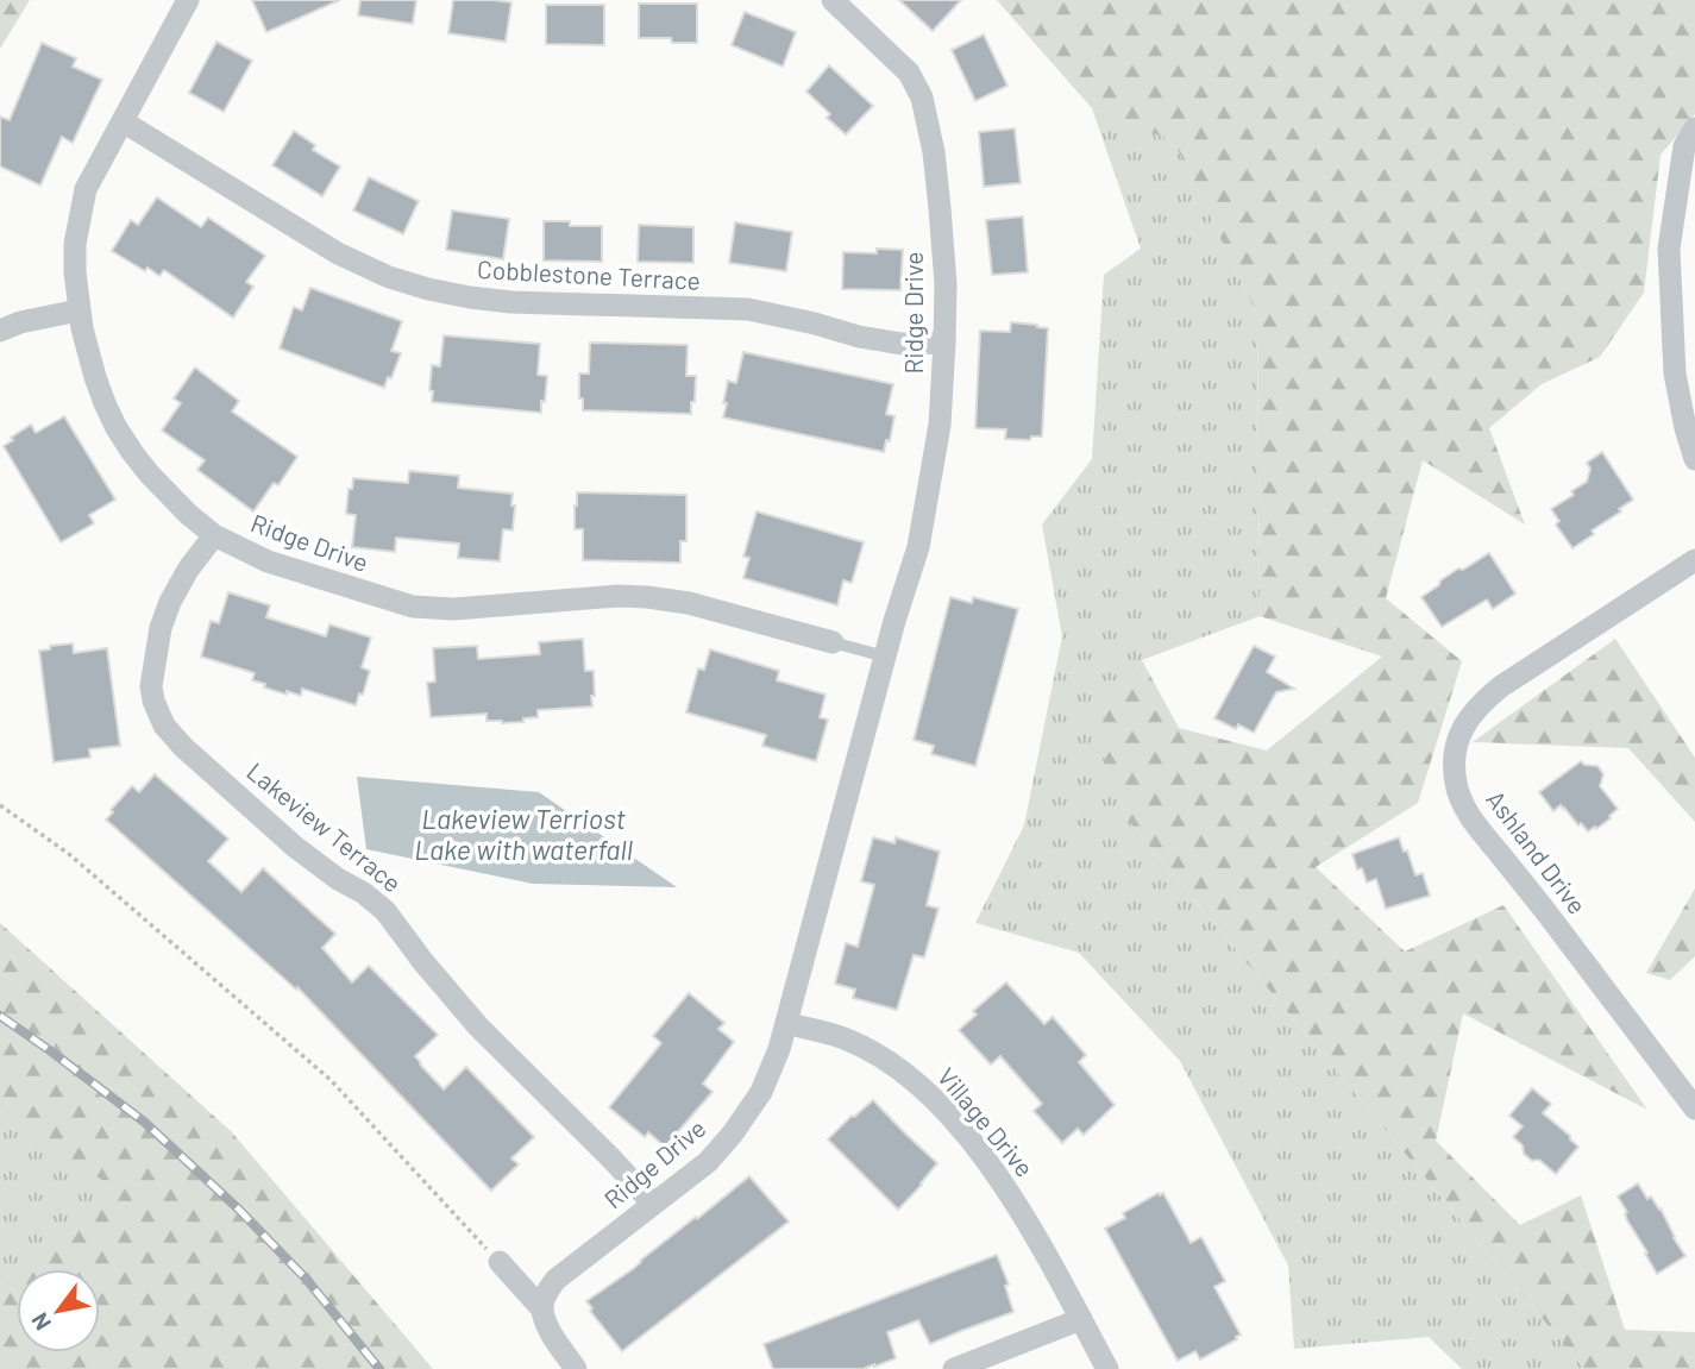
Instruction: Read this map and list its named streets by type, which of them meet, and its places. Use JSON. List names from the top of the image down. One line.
{"streets":{"street":["Cobblestone Terrace","Ridge Drive","Lakeview Terrace","Ashland Drive","Village Drive"]},"crossings":[["Cobblestone Terrace","Ridge Drive"],["Ridge Drive","Lakeview Terrace"],["Ridge Drive","Village Drive"]],"water":["Lakeview Terriost Lake with waterfall"],"north":"bottom left"}
